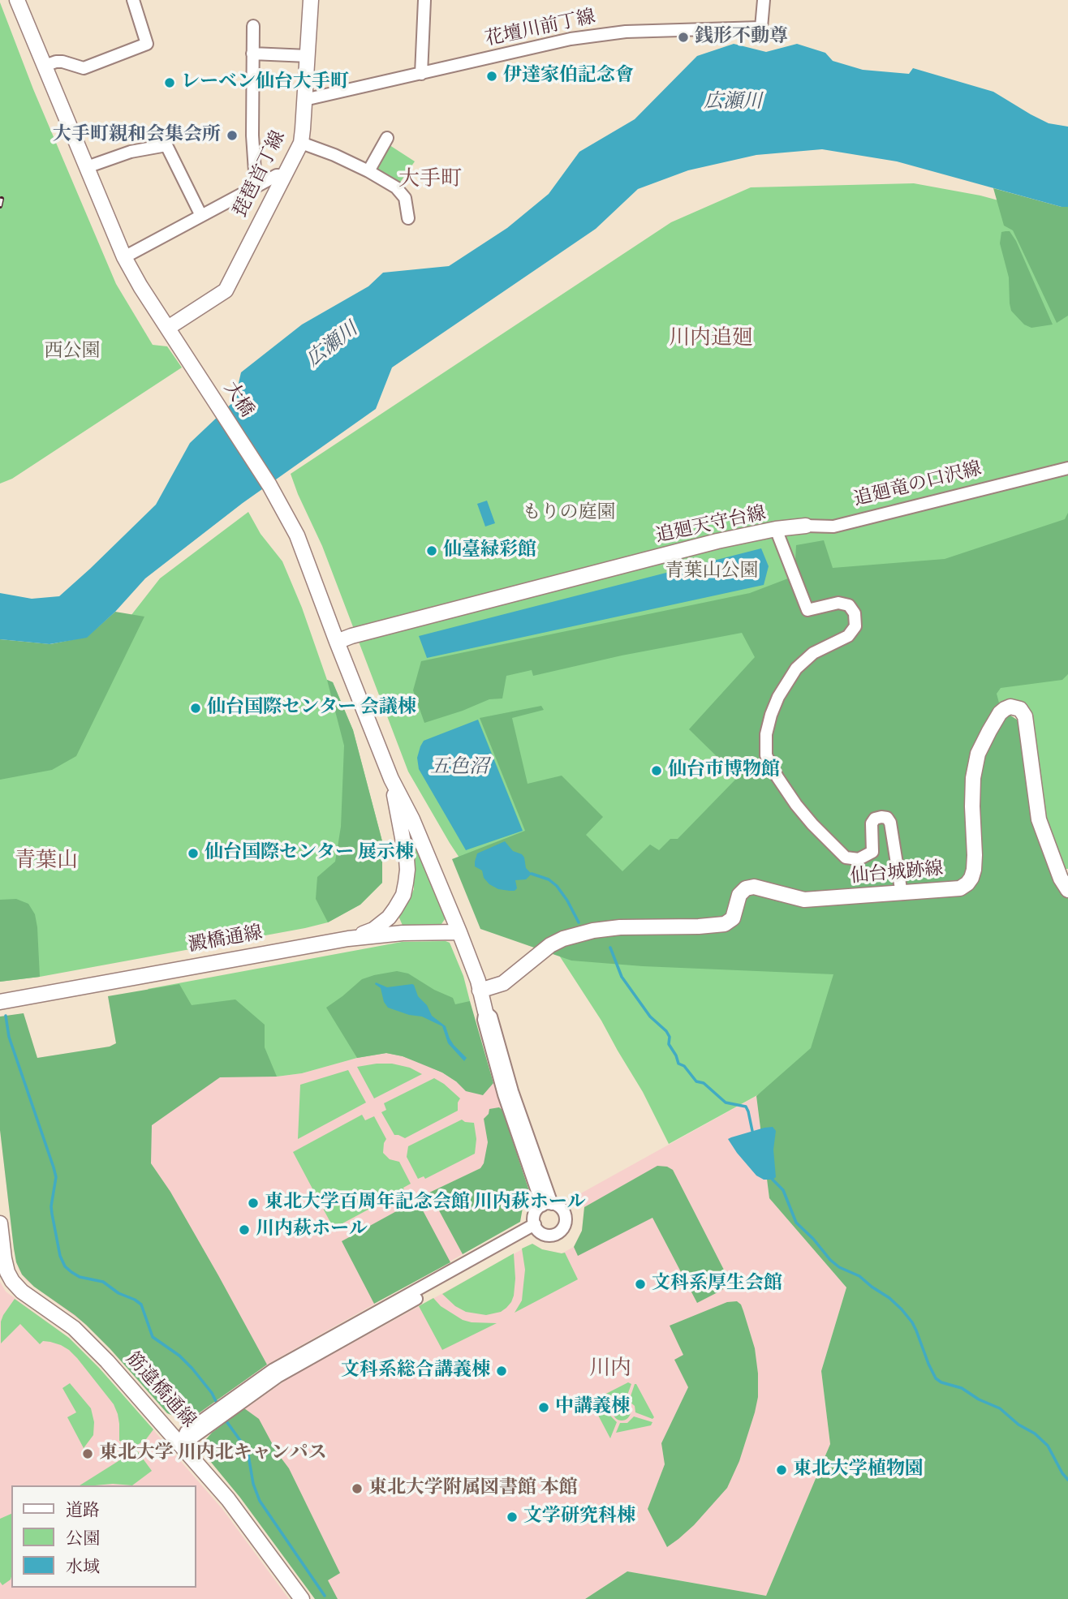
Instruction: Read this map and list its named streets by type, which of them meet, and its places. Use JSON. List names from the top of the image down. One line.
{"streets":{"street":["花壇川前丁線","琵琶首丁線","大橋","追廻竜の口沢線","追廻天守台線","仙台城跡線","澱橋通線","筋違橋通線"]},"crossings":[["花壇川前丁線","琵琶首丁線"],["琵琶首丁線","大橋"],["大橋","追廻天守台線"],["追廻竜の口沢線","追廻天守台線"],["追廻天守台線","仙台城跡線"]],"districts":["大手町","川内追廻","青葉山","川内"],"water":["広瀬川","五色沼"],"parks":["西公園","もりの庭園","青葉山公園"],"places":["銭形不動尊","伊達家伯記念會","レーベン仙台大手町","大手町親和会集会所","仙臺緑彩館","仙台国際センター 会議棟","仙台市博物館","仙台国際センター 展示棟","東北大学百周年記念会館 川内萩ホール","川内萩ホール","文科系厚生会館","文科系総合講義棟","中講義棟","東北大学 川内北キャンパス","東北大学植物園","東北大学附属図書館 本館","文学研究科棟"],"legend":["道路","公園","水域"]}
